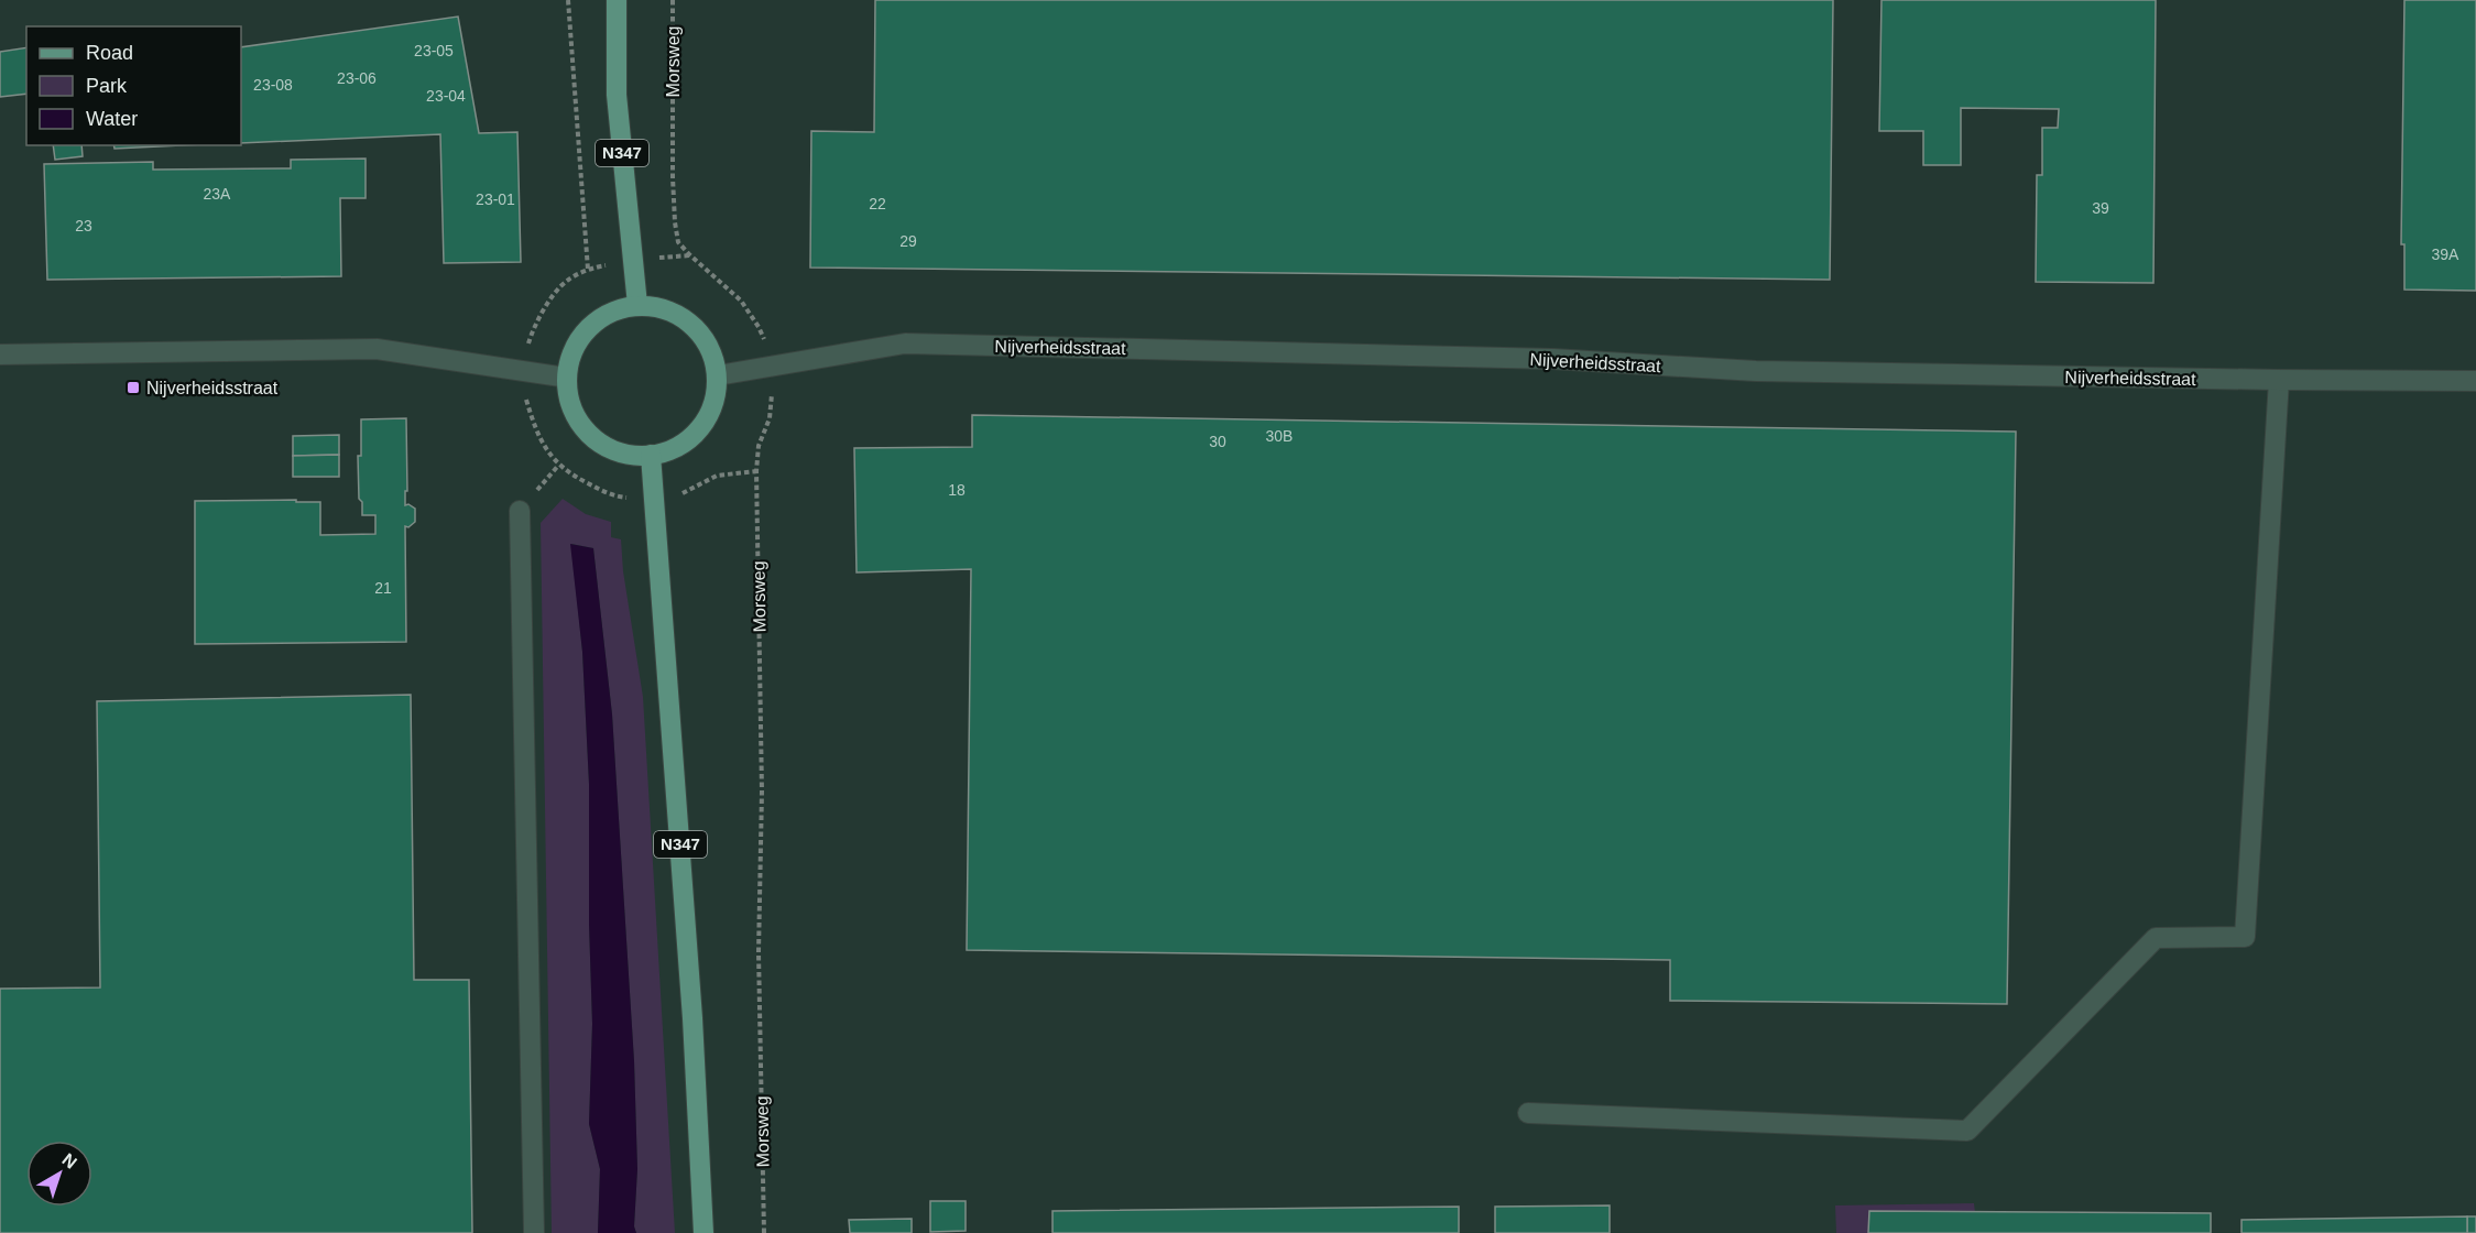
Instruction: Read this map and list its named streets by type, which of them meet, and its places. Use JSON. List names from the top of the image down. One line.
{"streets":{"main road":["N347"],"street":["Nijverheidsstraat"],"path":["Morsweg"]},"crossings":[["Morsweg","Nijverheidsstraat"],["N347","Nijverheidsstraat"]],"places":{"transit":["Nijverheidsstraat"]},"house_numbers":["23-05","23-06","23-08","23-04","23A","23-01","22","39","23","29","39A","30B","30","18","21"],"legend":["Road","Park","Water"],"north":"top right"}
